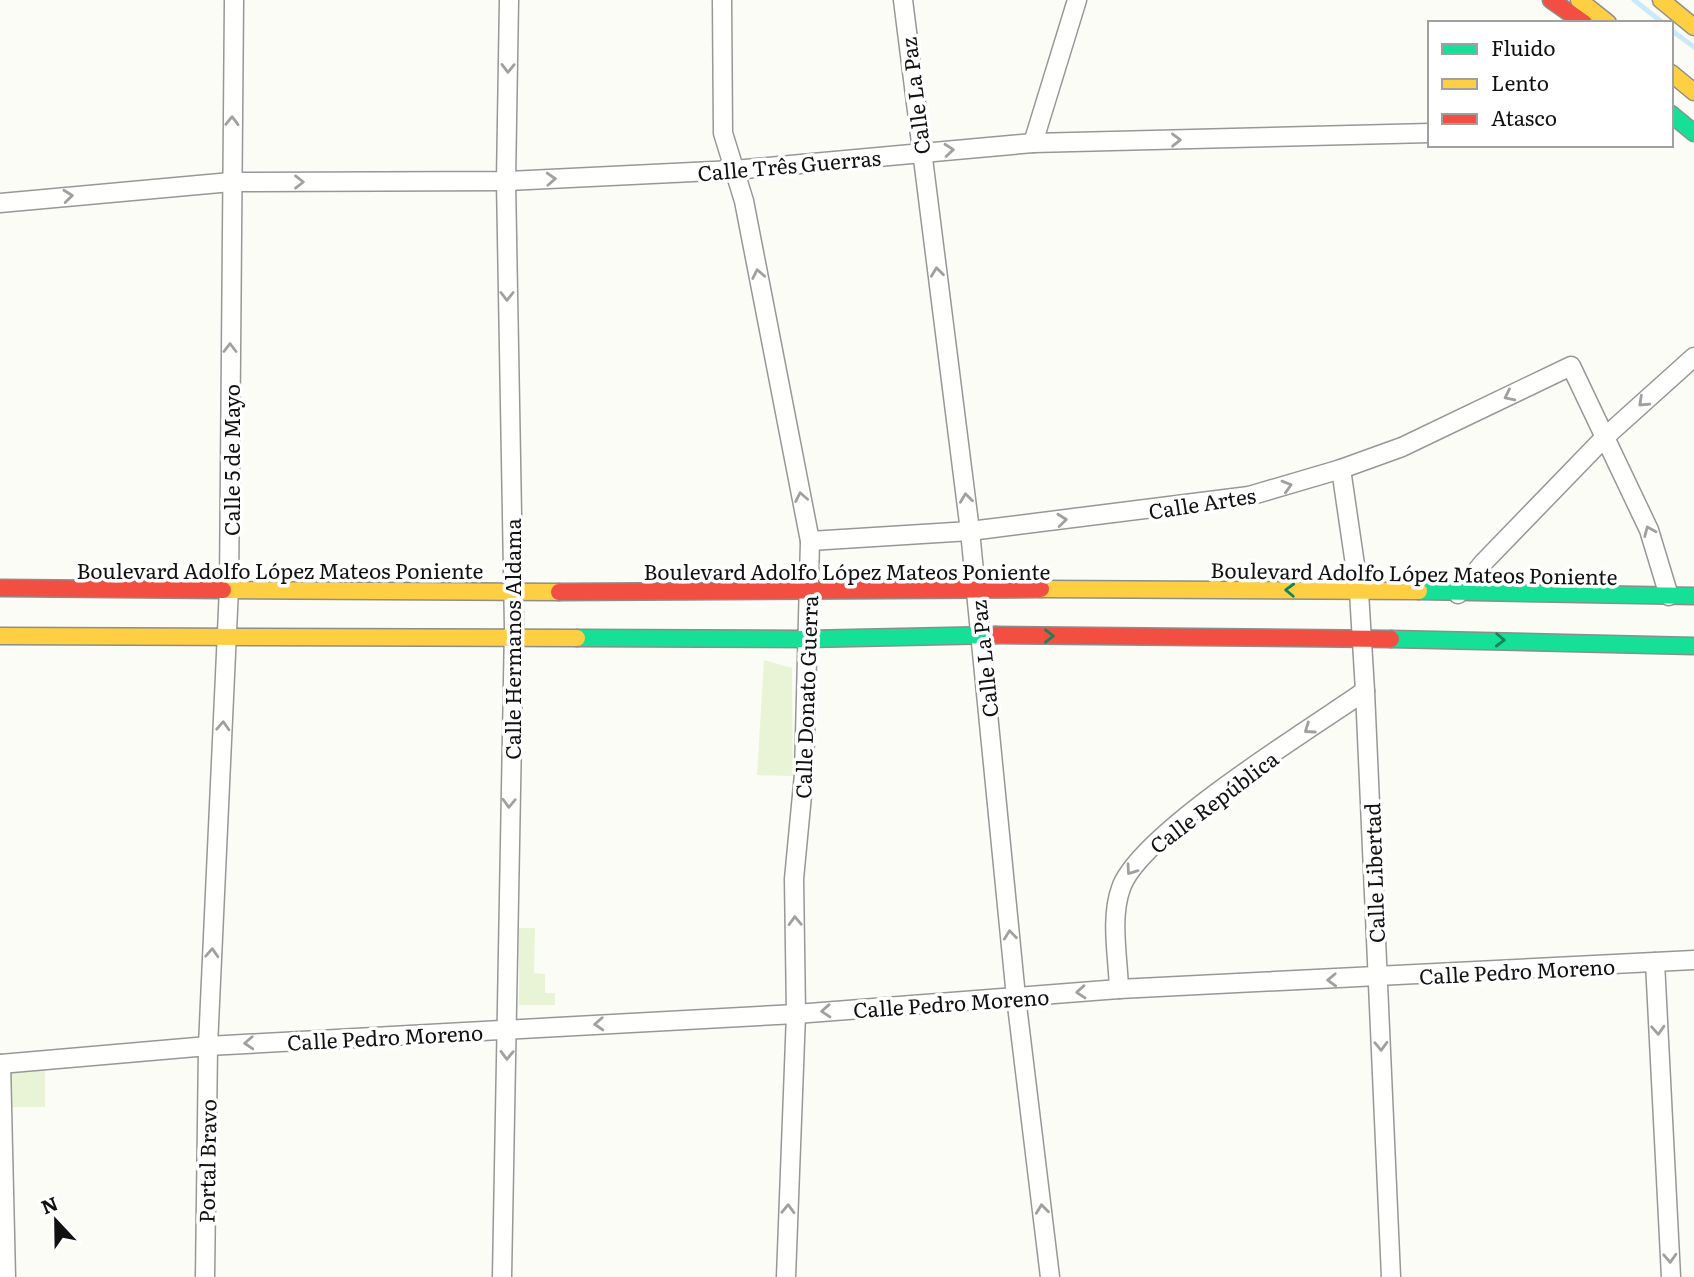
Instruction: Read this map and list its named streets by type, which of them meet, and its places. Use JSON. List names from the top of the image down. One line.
{"streets":{"main road":["Boulevard Adolfo López Mateos Poniente"],"street":["Calle La Paz","Calle Três Guerras","Calle 5 de Mayo","Calle Artes","Calle Hermanos Aldama","Calle Donato Guerra","Calle República","Calle Libertad","Calle Pedro Moreno","Portal Bravo"]},"crossings":[["Calle La Paz","Calle Três Guerras"],["Calle La Paz","Calle Artes"],["Calle La Paz","Boulevard Adolfo López Mateos Poniente"],["Calle La Paz","Calle Pedro Moreno"],["Calle Três Guerras","Calle 5 de Mayo"],["Calle Três Guerras","Calle Hermanos Aldama"],["Calle Três Guerras","Calle Donato Guerra"],["Calle 5 de Mayo","Boulevard Adolfo López Mateos Poniente"],["Calle 5 de Mayo","Calle Pedro Moreno"],["Calle 5 de Mayo","Portal Bravo"],["Calle Artes","Calle Donato Guerra"],["Calle Artes","Calle Libertad"],["Boulevard Adolfo López Mateos Poniente","Calle Hermanos Aldama"],["Boulevard Adolfo López Mateos Poniente","Calle Donato Guerra"],["Boulevard Adolfo López Mateos Poniente","Calle Libertad"],["Calle Hermanos Aldama","Calle Pedro Moreno"],["Calle Donato Guerra","Calle Pedro Moreno"],["Calle República","Calle Libertad"],["Calle República","Calle Pedro Moreno"],["Calle Libertad","Calle Pedro Moreno"],["Calle Pedro Moreno","Portal Bravo"]],"one_way":["Calle La Paz","Calle Três Guerras","Calle 5 de Mayo","Calle Hermanos Aldama","Calle Donato Guerra","Calle República","Calle Libertad","Calle Pedro Moreno"],"legend":["Fluido","Lento","Atasco"],"north":"top"}
